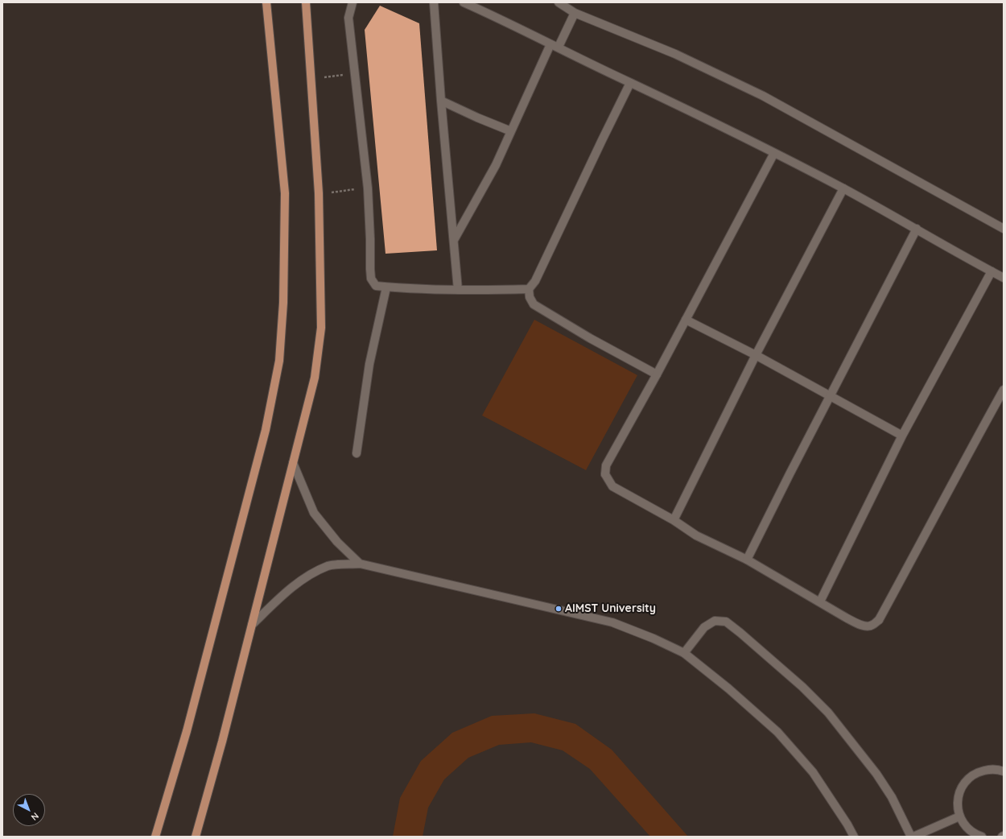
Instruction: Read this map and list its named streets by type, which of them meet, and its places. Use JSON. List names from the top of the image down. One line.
{"places":["AIMST University"],"north":"bottom right"}
